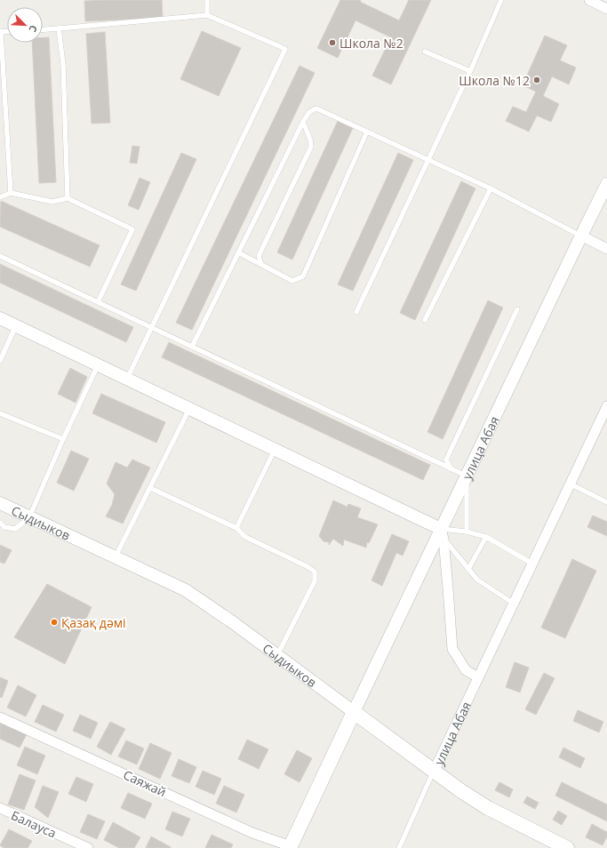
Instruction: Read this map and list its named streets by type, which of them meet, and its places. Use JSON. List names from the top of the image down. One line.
{"streets":{"main road":["Сыдиыков"],"street":["улица Абая","Саяжай","Балауса"]},"crossings":[["улица Абая","Сыдиыков"]],"places":["Школа №2","Школа №12","Қазақ дәмі"],"north":"bottom right"}
